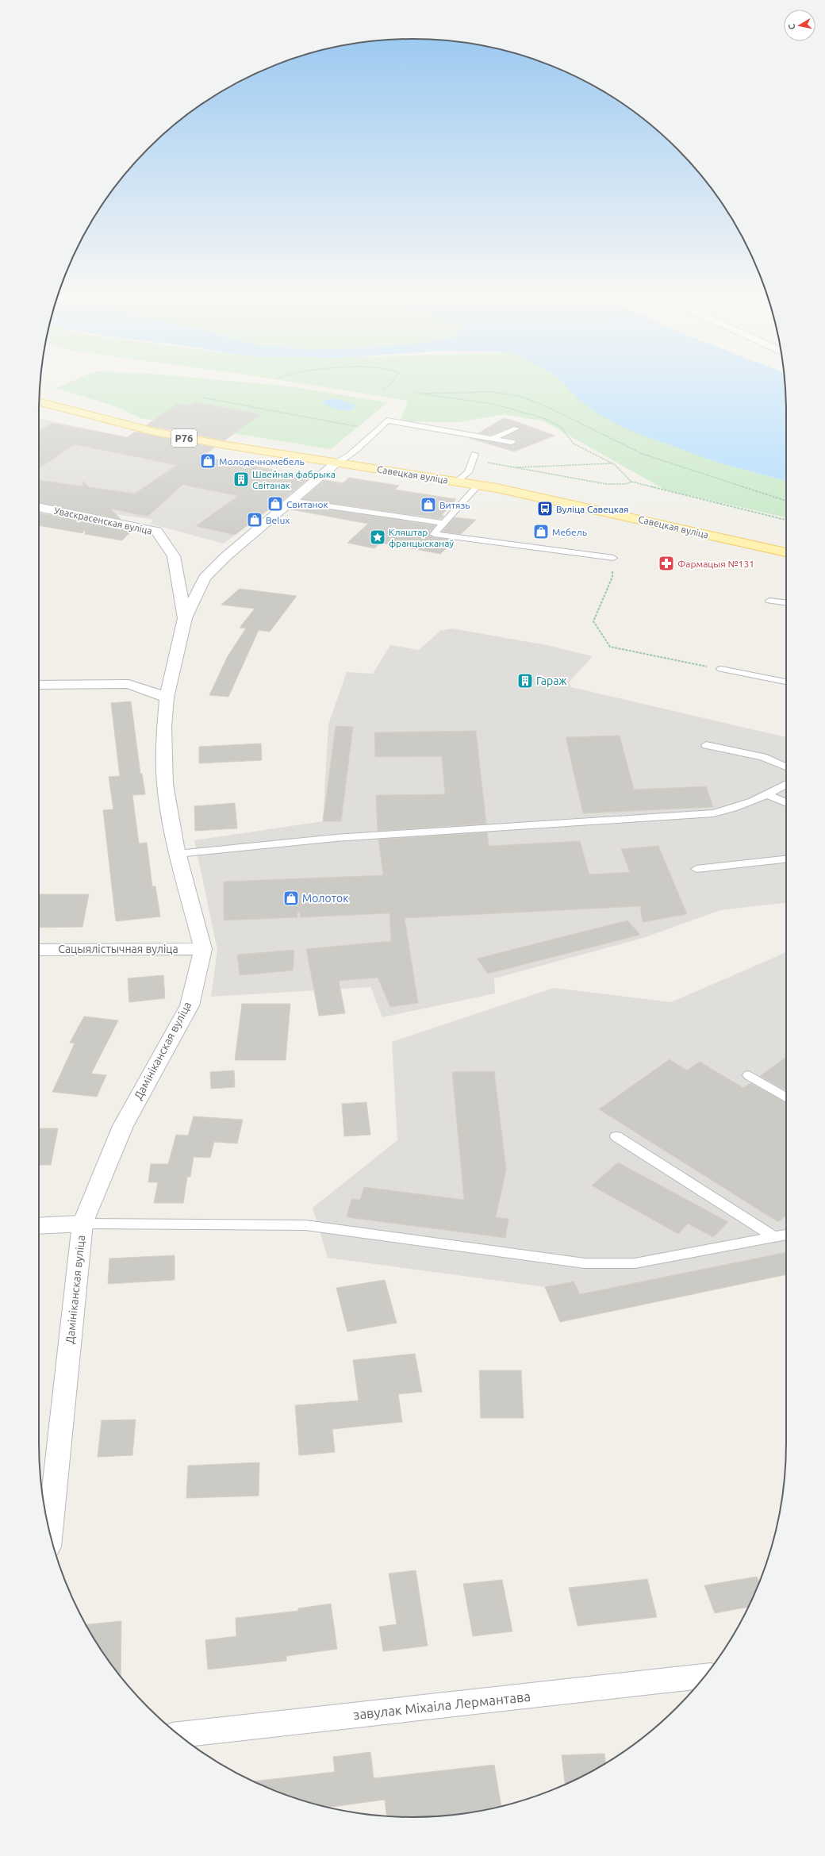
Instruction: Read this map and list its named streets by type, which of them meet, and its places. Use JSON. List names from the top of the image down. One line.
{"streets":{"main road":["Р76","Савецкая вуліца"],"street":["Уваскрасенская вуліца","Сацыялістычная вуліца","Дамініканская вуліца","завулак Міхаіла Лермантава"]},"crossings":[["Савецкая вуліца","Дамініканская вуліца"],["Уваскрасенская вуліца","Дамініканская вуліца"],["Сацыялістычная вуліца","Дамініканская вуліца"]],"places":{"shop":["Молодечномебель","Свитанок","Витязь","Belux","Мебель","Молоток"],"building":["Швейная фабрыка Світанак","Гараж"],"bus stop":["Вуліца Савецкая"],"place":["Кляштар францысканаў"],"pharmacy":["Фармацыя №131"]},"north":"left"}
